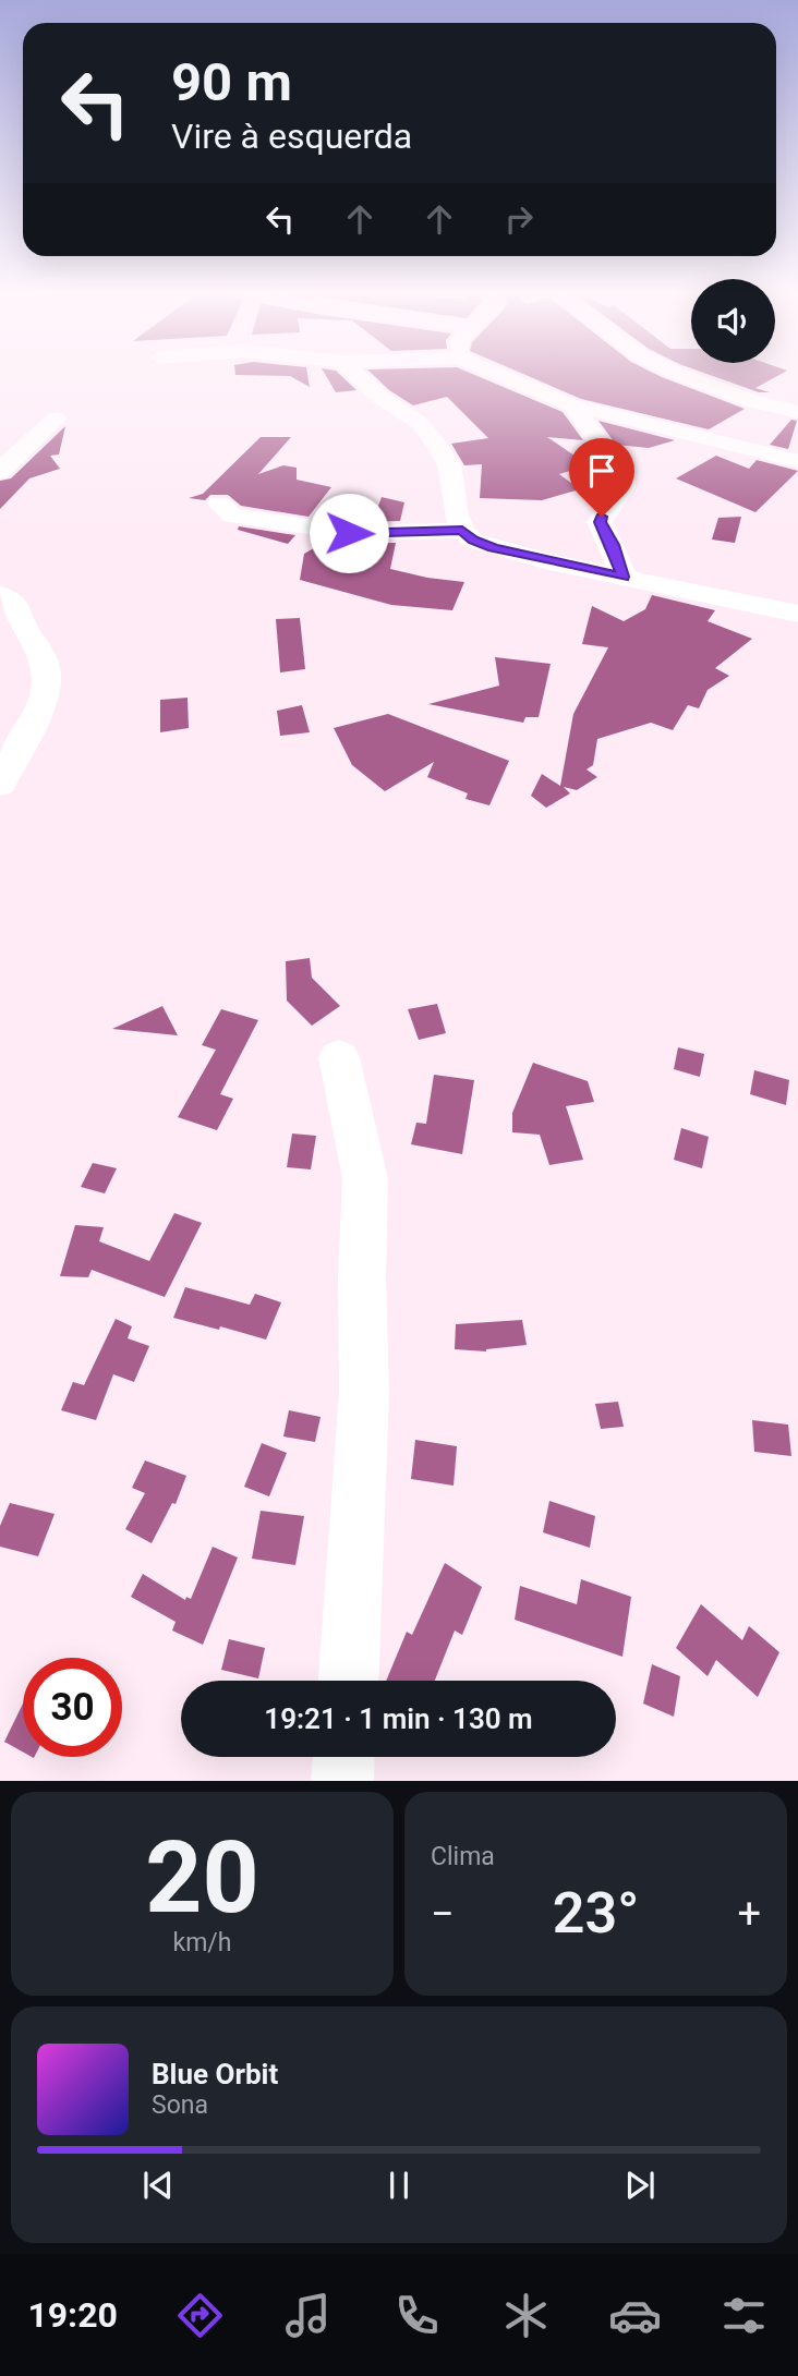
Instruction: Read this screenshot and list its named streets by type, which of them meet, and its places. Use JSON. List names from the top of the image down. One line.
{"page":{"turn":["90 m","Vire à esquerda"],"limit":"30","trip":"19:21 · 1 min · 130 m","tile":[["20","km/h"],"Clima"],"heat":["−","23°","+"],"song":["Blue Orbit","Sona"],"tabs":"19:20"}}
